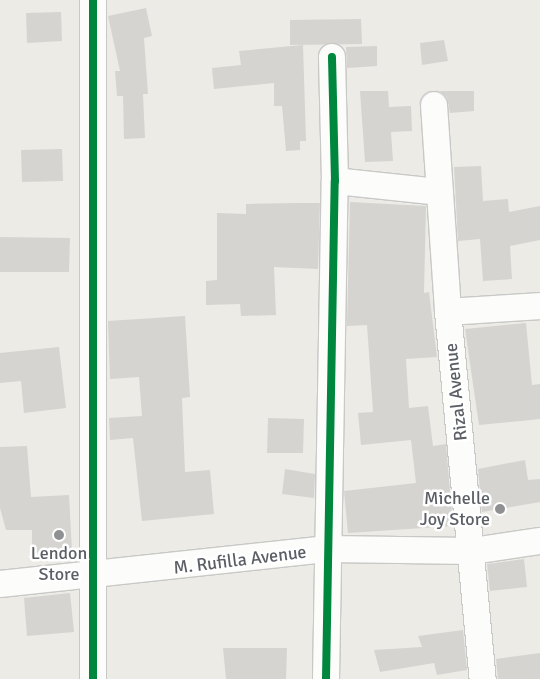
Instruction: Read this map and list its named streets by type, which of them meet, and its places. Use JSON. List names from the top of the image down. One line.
{"streets":{"street":["Rizal Avenue","M. Rufilla Avenue"]},"crossings":[["Rizal Avenue","M. Rufilla Avenue"]],"places":["Michelle Joy Store","Lendon Store"]}
